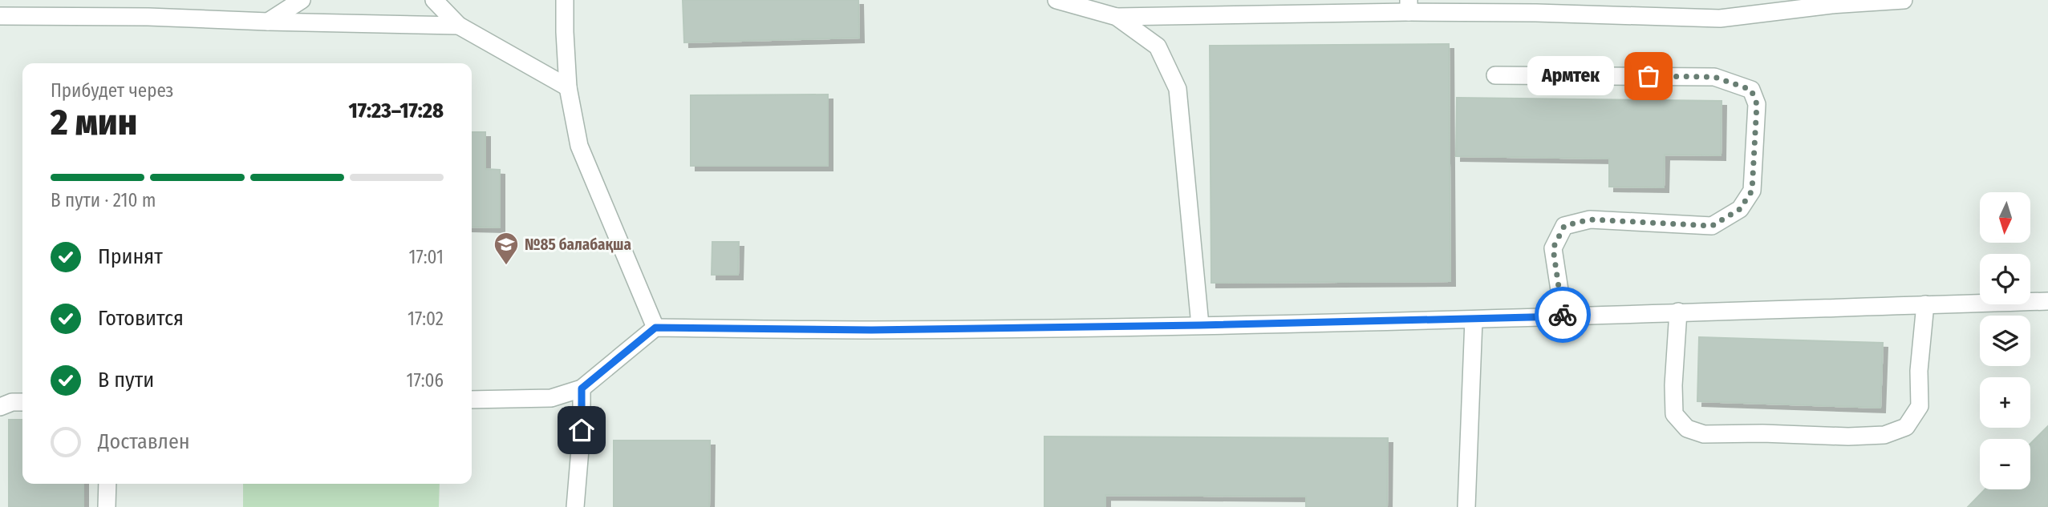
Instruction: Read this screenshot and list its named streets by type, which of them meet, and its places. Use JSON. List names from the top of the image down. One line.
{"places":{"other":["Армтек"],"school or university":["№85 балабақша"]},"north":"bottom","page":{"bubble":"Армтек","heading":["2 мин","Прибудет через","17:23–17:28"],"bar":"В пути · 210 m","map_buttons":["+","−"],"list":[["Принят","17:01"],["Готовится","17:02"],["В пути","17:06"],"Доставлен"]}}
